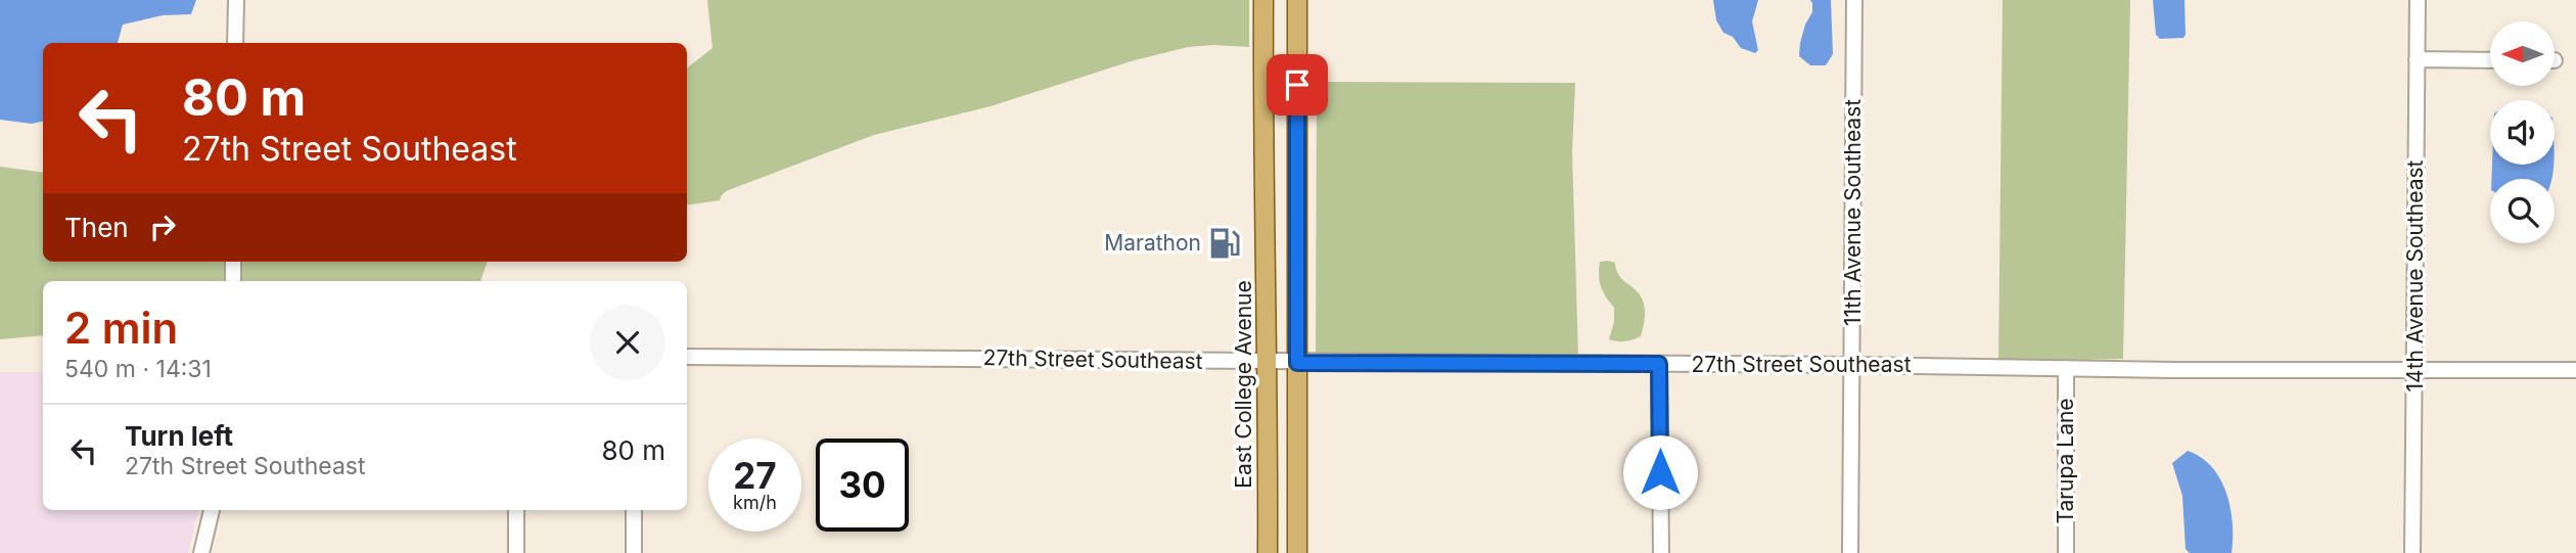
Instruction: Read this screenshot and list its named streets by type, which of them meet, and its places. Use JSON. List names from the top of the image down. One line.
{"streets":{"main road":["East College Avenue"],"street":["11th Avenue Southeast","14th Avenue Southeast","27th Street Southeast","Tarupa Lane"]},"crossings":[["11th Avenue Southeast","27th Street Southeast"],["14th Avenue Southeast","27th Street Southeast"],["27th Street Southeast","East College Avenue"],["27th Street Southeast","Tarupa Lane"]],"places":{"fuel station":["Marathon"]},"north":"left","page":{"turn":["80 m","27th Street Southeast"],"then":"Then","heading":["2 min","540 m · 14:31"],"list":[{"name":"Turn left","note":"27th Street Southeast","value":"80 m"}],"speed":"27 km/h","limit":"30"}}
